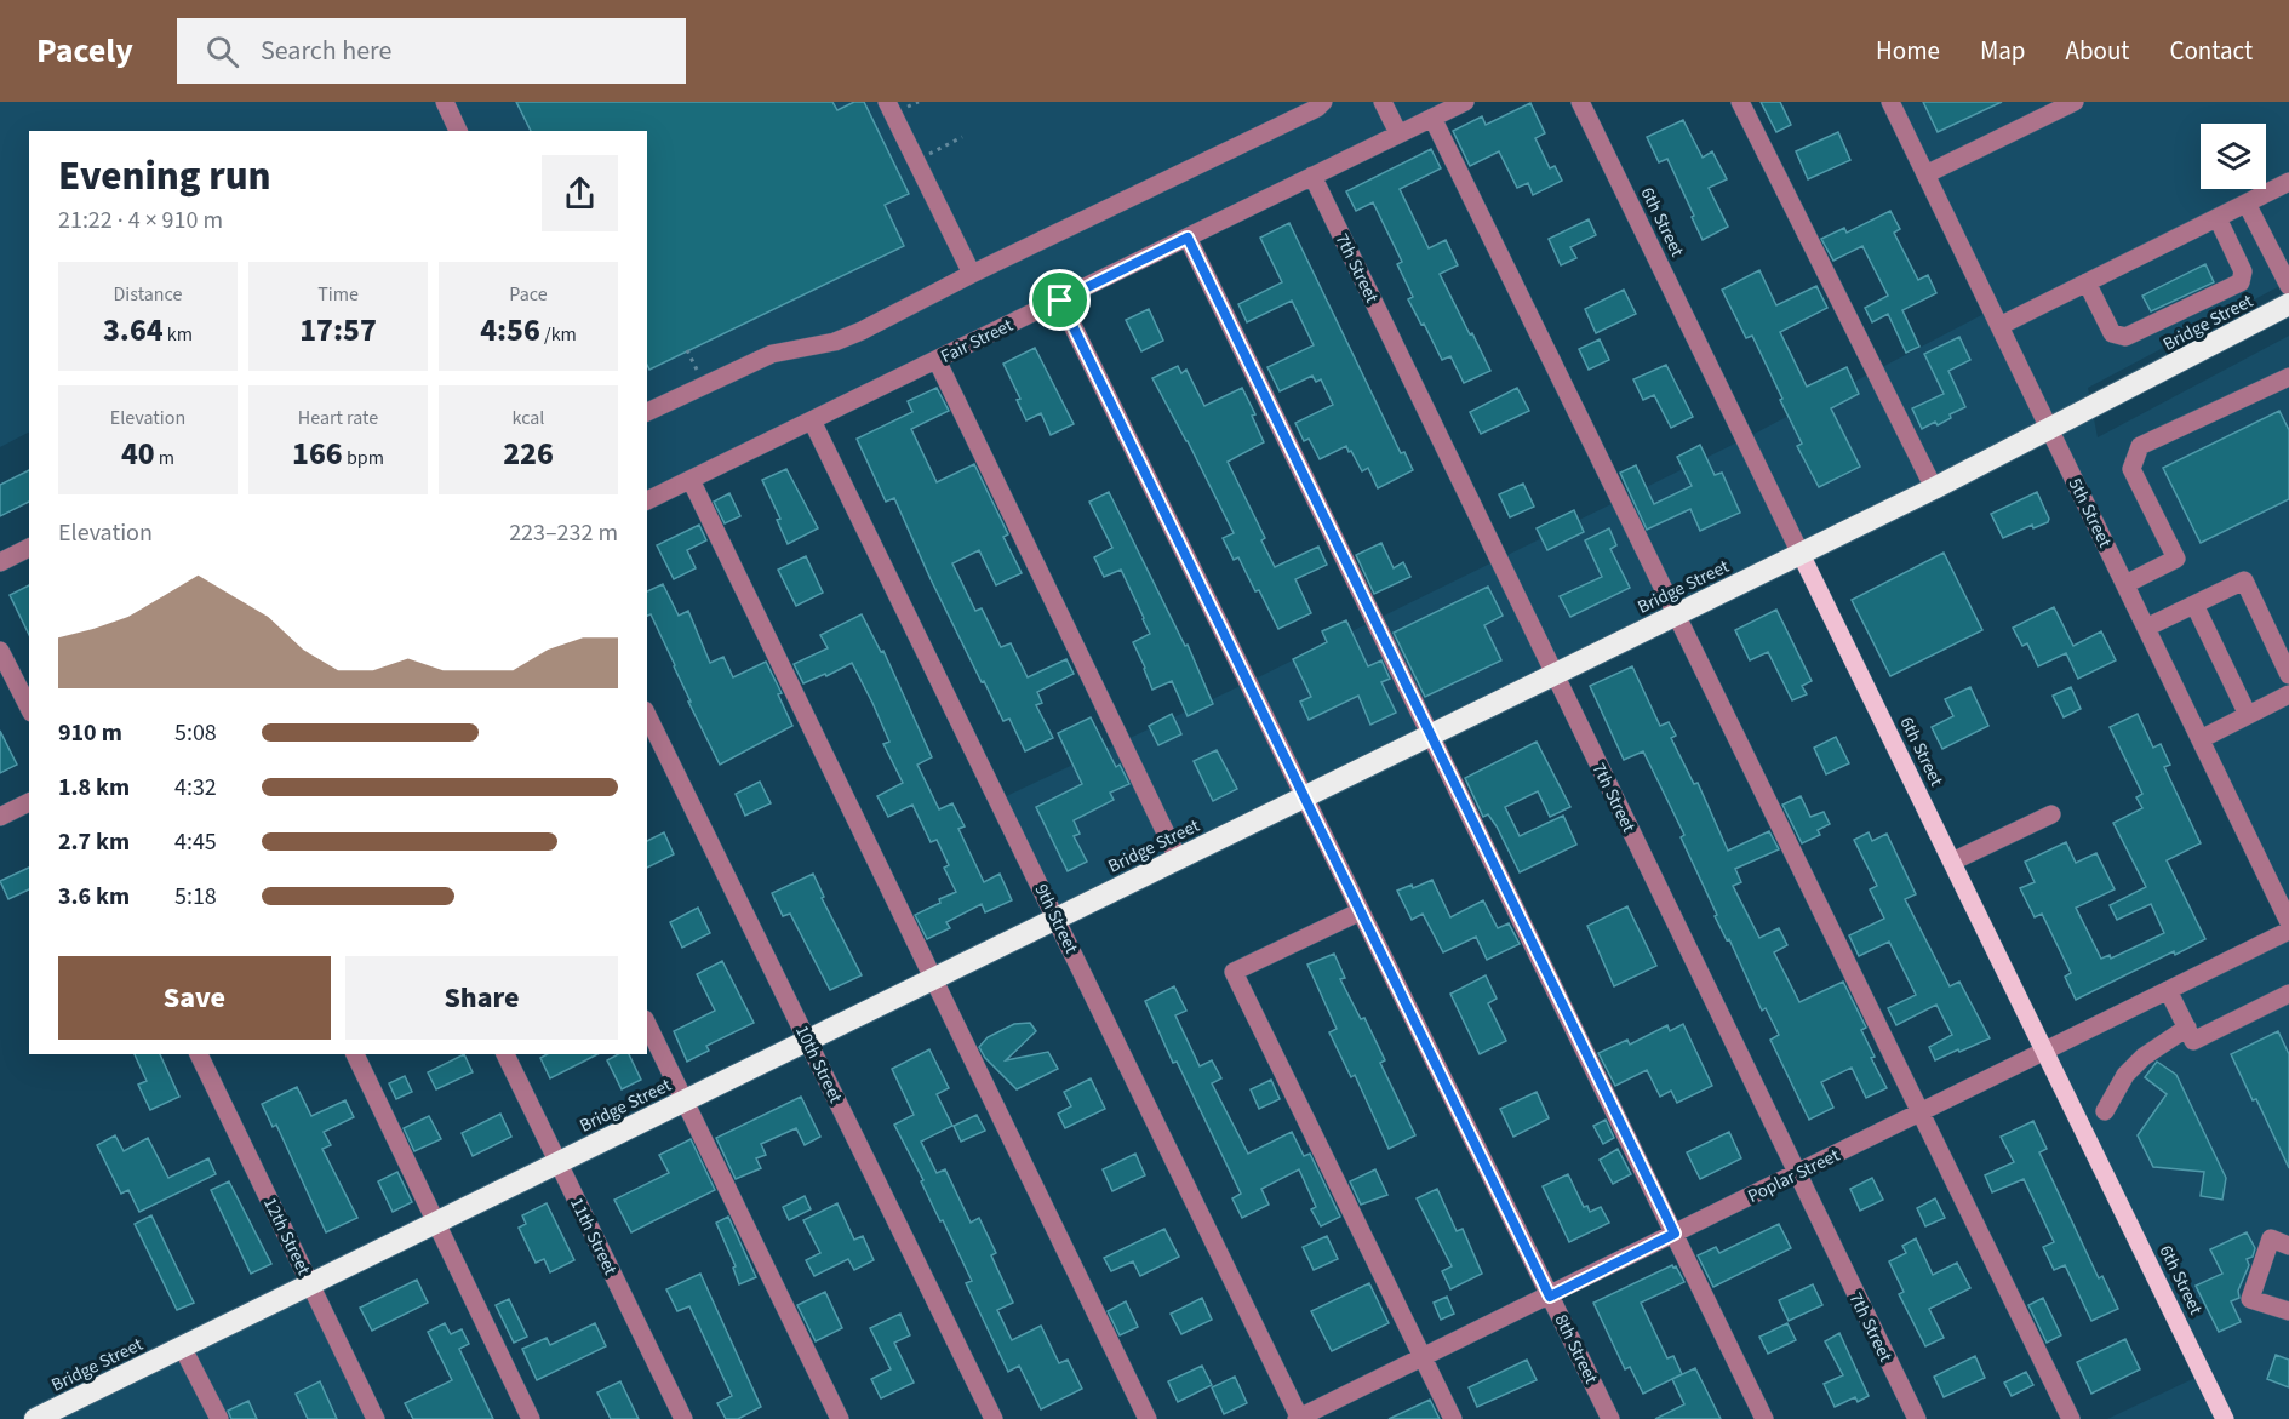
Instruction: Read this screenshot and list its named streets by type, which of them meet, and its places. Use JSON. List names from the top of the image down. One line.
{"streets":{"highway":["Bridge Street"],"main road":["6th Street"],"street":["7th Street","Fair Street","5th Street","9th Street","10th Street","Poplar Street","12th Street","11th Street","8th Street"]},"crossings":[["6th Street","Bridge Street"],["6th Street","Poplar Street"],["7th Street","Bridge Street"],["7th Street","Fair Street"],["7th Street","Poplar Street"],["Bridge Street","5th Street"],["Bridge Street","9th Street"],["Bridge Street","10th Street"],["Bridge Street","12th Street"],["Bridge Street","11th Street"],["Bridge Street","8th Street"],["Fair Street","9th Street"],["Fair Street","8th Street"],["9th Street","Poplar Street"],["Poplar Street","8th Street"]],"page":{"header":"Pacely","search":"Search here","nav":["Home","Map","About","Contact"],"heading":["Evening run","21:22 · 4 × 910 m"],"stats":[["Distance","3.64 km"],["Time","17:57"],["Pace","4:56 /km"],["Elevation","40 m"],["Heart rate","166 bpm"],["kcal","226"]],"chart":["Elevation","223–232 m"],"list":[{"name":"910 m","note":"5:08"},{"name":"1.8 km","note":"4:32"},{"name":"2.7 km","note":"4:45"},{"name":"3.6 km","note":"5:18"}],"buttons":["Save","Share"]}}
